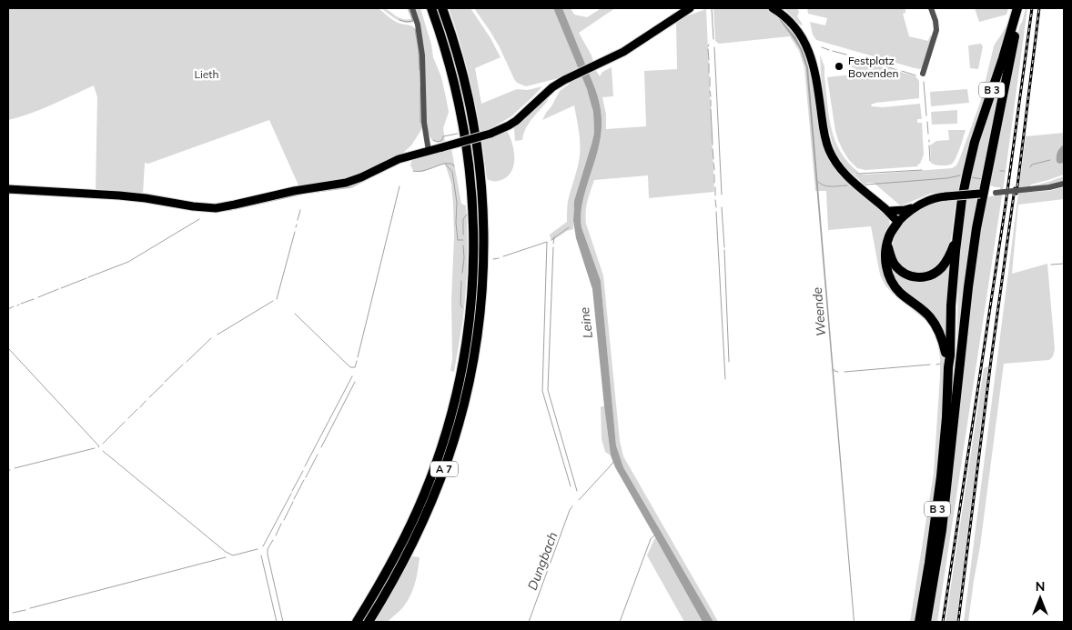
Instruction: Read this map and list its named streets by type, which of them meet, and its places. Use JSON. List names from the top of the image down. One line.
{"streets":{"highway":["B 3","A 7"]},"water":["Weende","Leine","Dungbach"],"parks":["Lieth"],"places":["Festplatz Bovenden"],"north":"top"}
